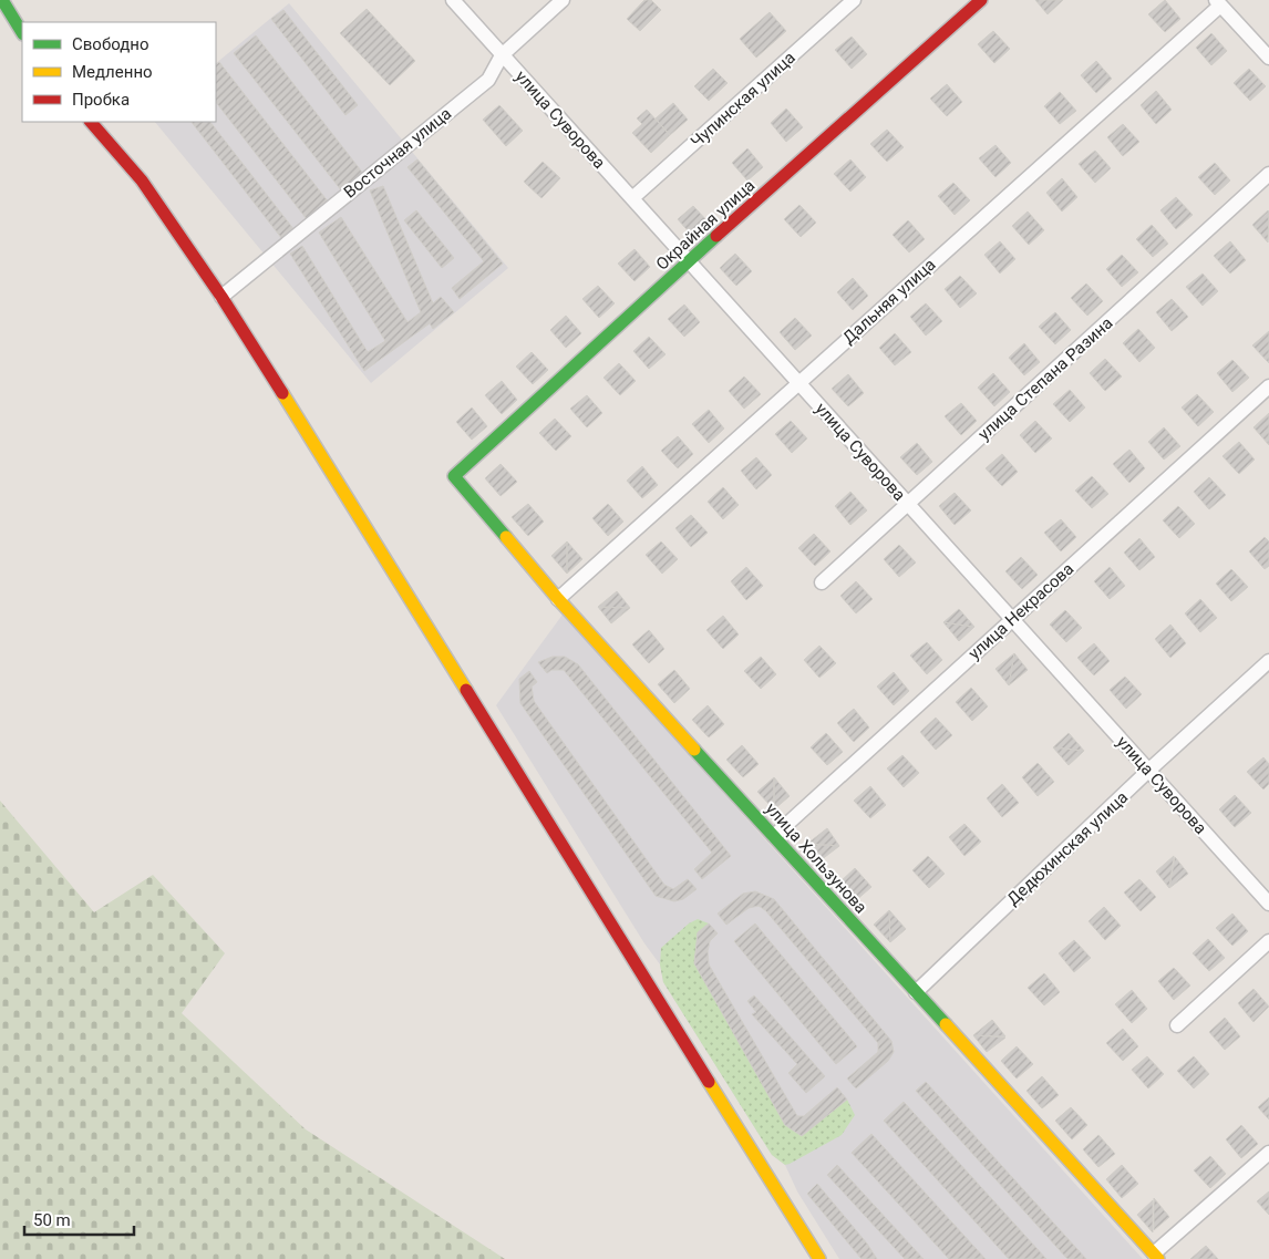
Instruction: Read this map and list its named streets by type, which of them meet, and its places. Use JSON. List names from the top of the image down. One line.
{"streets":{"street":["Чупинская улица","улица Суворова","Восточная улица","Окрайная улица","Дальняя улица","улица Степана Разина","улица Некрасова","Дедюхинская улица","улица Хользунова"]},"crossings":[["Чупинская улица","улица Суворова"],["улица Суворова","Восточная улица"],["улица Суворова","Окрайная улица"],["улица Суворова","Дальняя улица"],["улица Суворова","улица Степана Разина"],["улица Суворова","улица Некрасова"],["улица Суворова","Дедюхинская улица"],["Окрайная улица","улица Хользунова"],["Дальняя улица","улица Хользунова"],["улица Некрасова","улица Хользунова"],["Дедюхинская улица","улица Хользунова"]],"legend":["Свободно","Медленно","Пробка"],"scale_bar":"50 m"}
